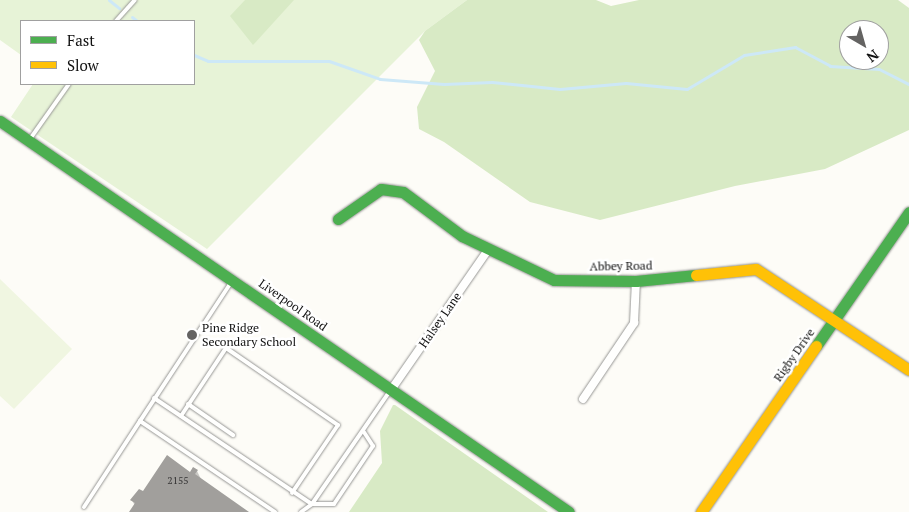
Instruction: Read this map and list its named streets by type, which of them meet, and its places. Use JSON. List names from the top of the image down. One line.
{"streets":{"street":["Abbey Road","Liverpool Road","Halsey Lane","Rigby Drive"]},"crossings":[["Abbey Road","Halsey Lane"],["Abbey Road","Rigby Drive"],["Liverpool Road","Halsey Lane"]],"places":["Pine Ridge Secondary School"],"house_numbers":["2155"],"legend":["Fast","Slow"],"north":"bottom right"}
